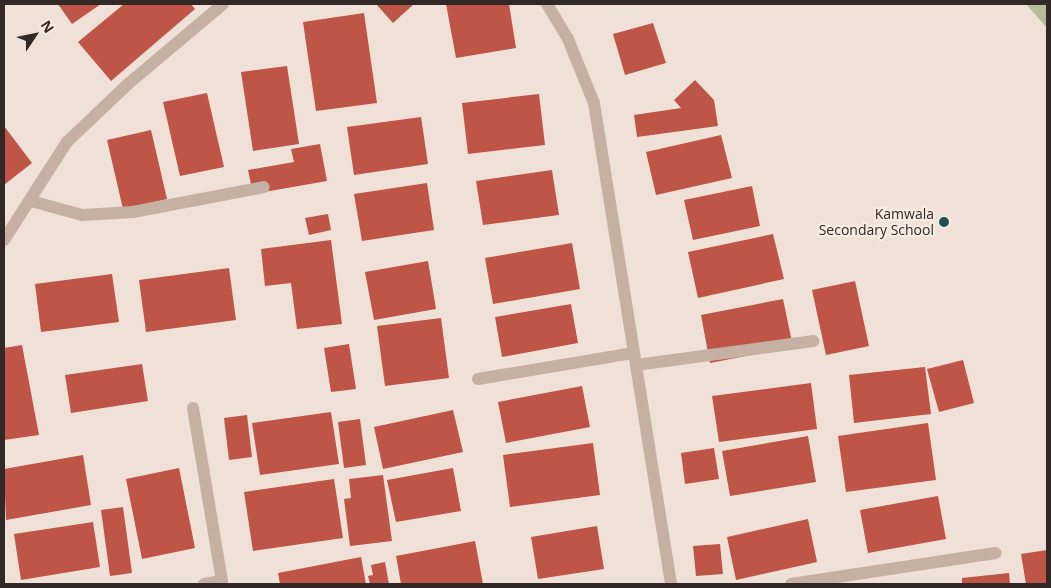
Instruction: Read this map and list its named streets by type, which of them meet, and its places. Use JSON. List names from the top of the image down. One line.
{"places":["Kamwala Secondary School"],"north":"top right"}
